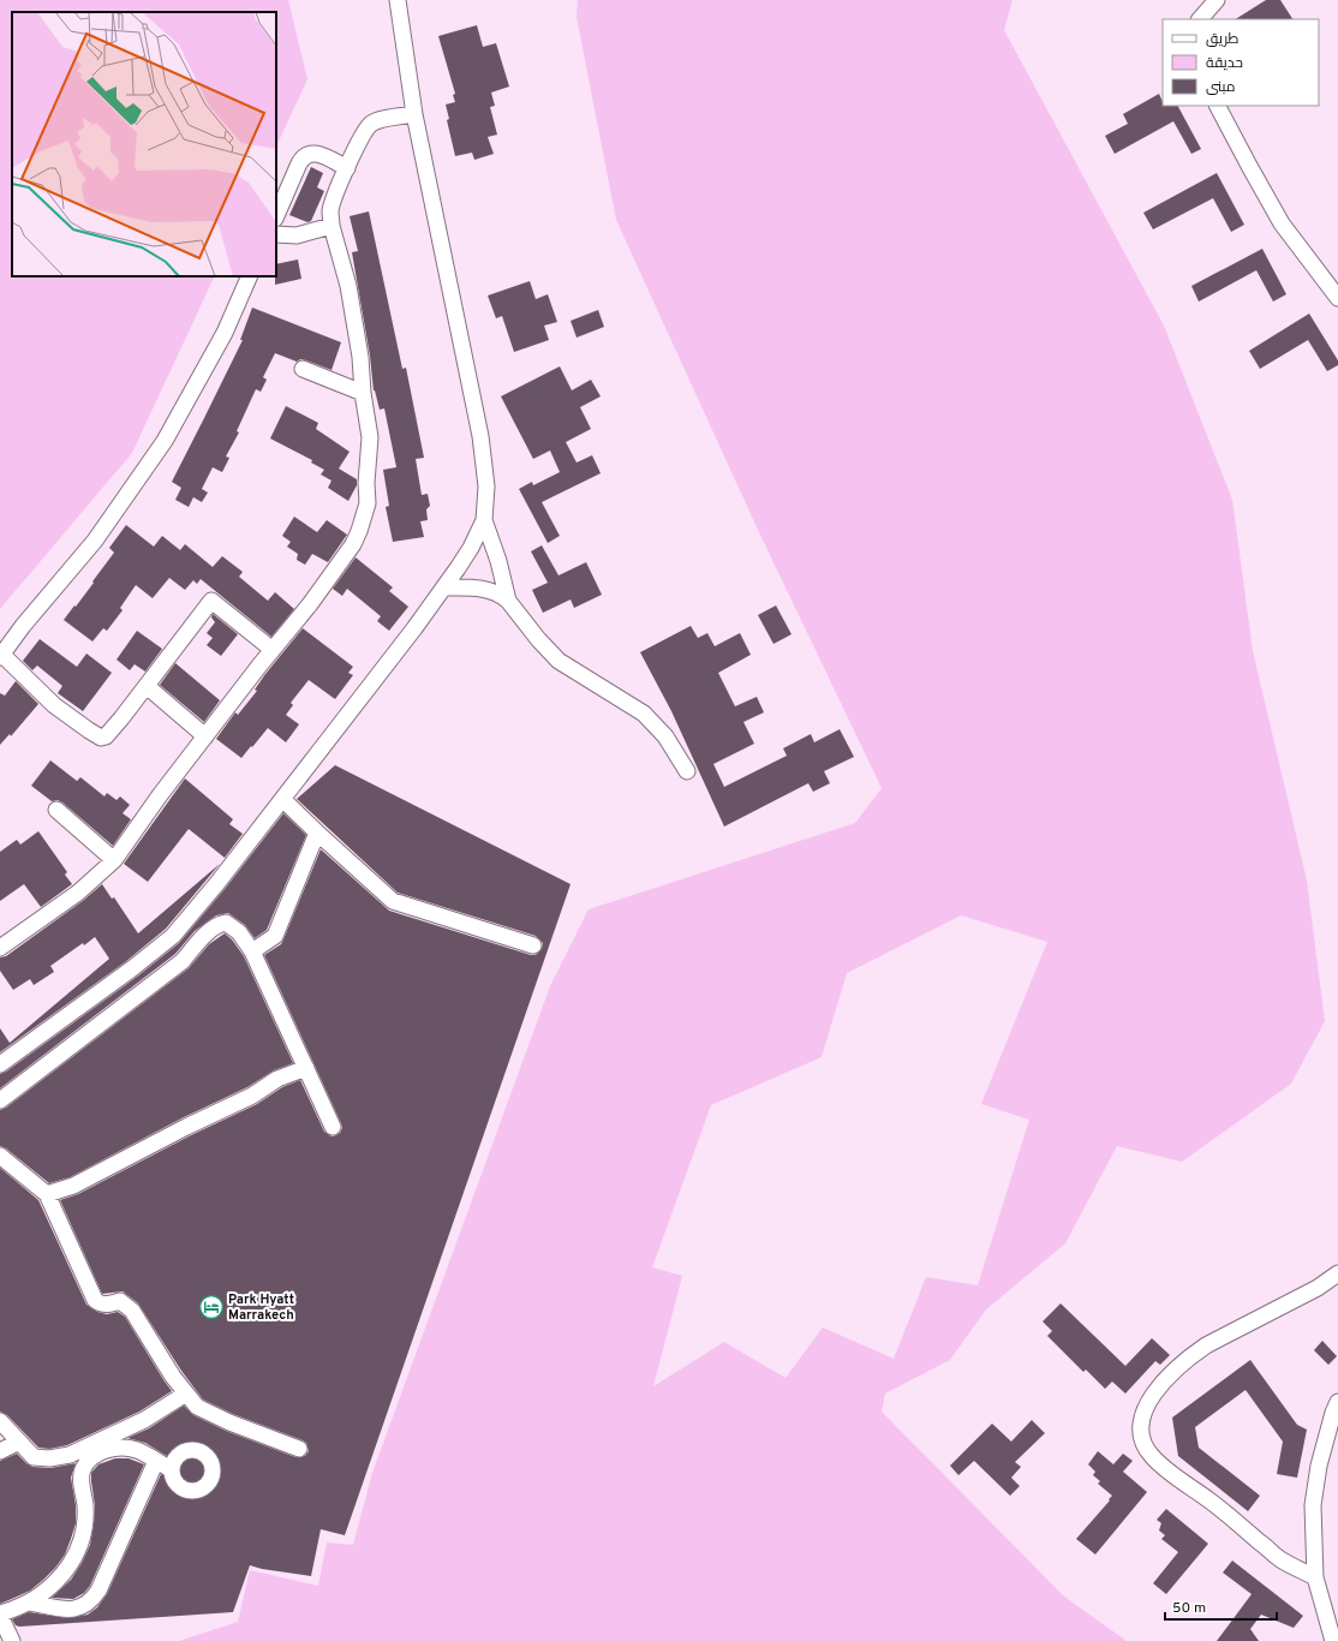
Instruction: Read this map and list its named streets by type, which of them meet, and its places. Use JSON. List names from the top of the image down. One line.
{"places":{"hotel":["Park Hyatt Marrakech"]},"legend":["طريق","حديقة","مبنى"],"scale_bar":"50 m"}
